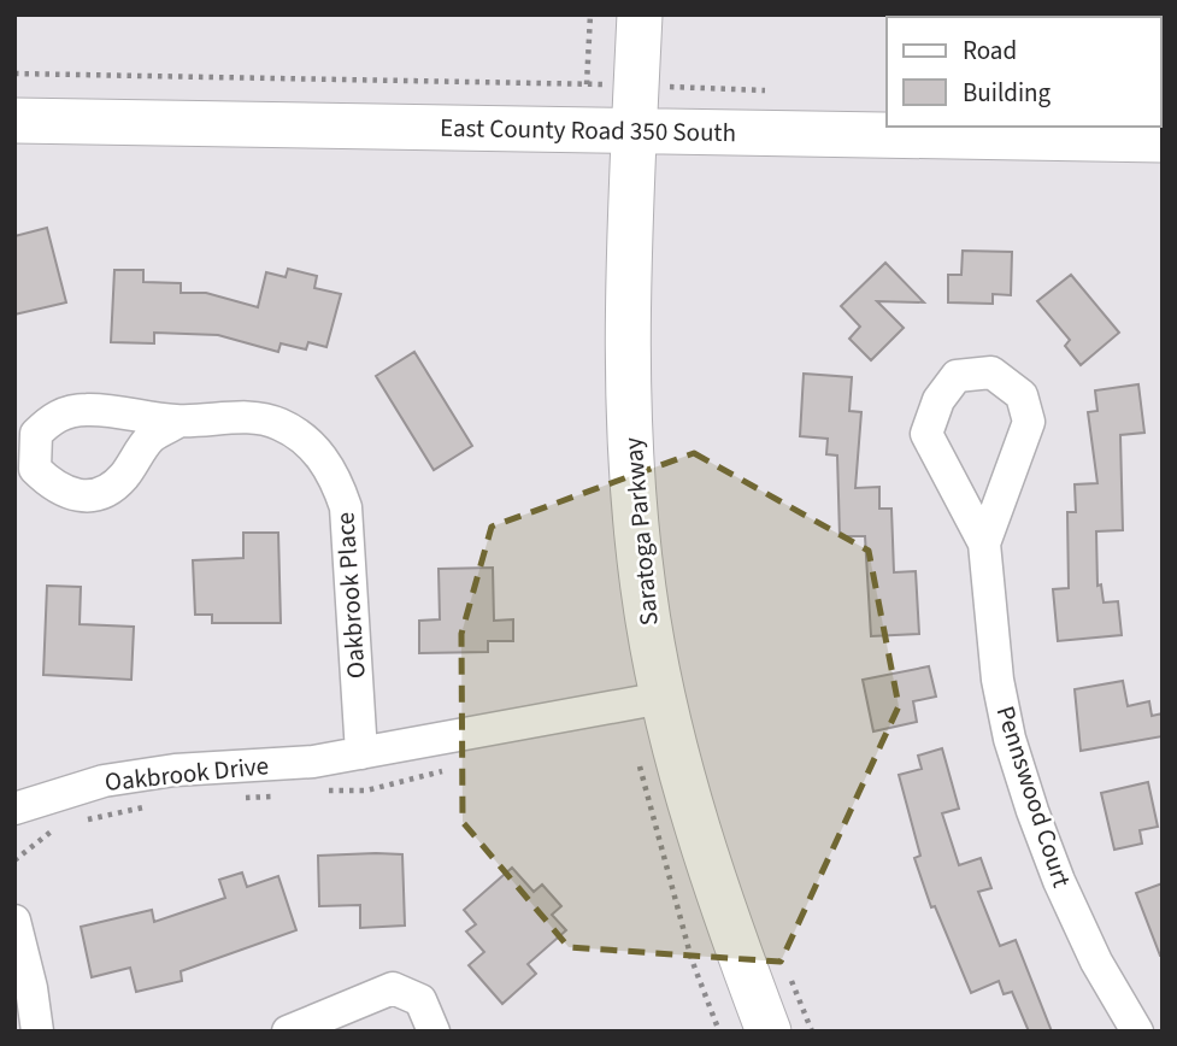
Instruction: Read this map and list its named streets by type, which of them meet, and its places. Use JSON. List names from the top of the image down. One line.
{"streets":{"street":["East County Road 350 South","Saratoga Parkway","Oakbrook Place","Oakbrook Drive","Pennswood Court"]},"crossings":[["East County Road 350 South","Saratoga Parkway"],["Saratoga Parkway","Oakbrook Drive"],["Oakbrook Place","Oakbrook Drive"]],"legend":["Road","Building"]}
